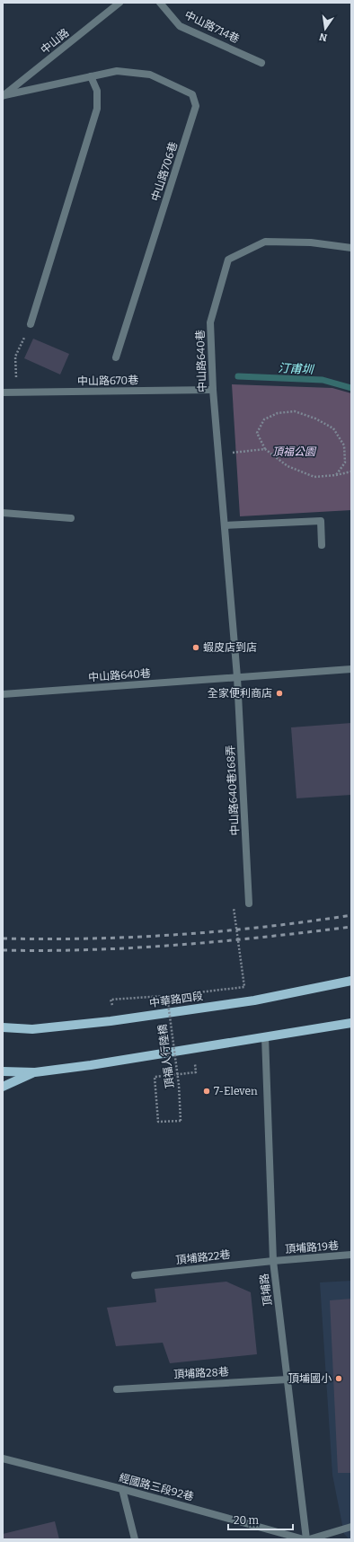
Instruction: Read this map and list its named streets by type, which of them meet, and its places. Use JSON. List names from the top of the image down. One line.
{"streets":{"main road":["中華路四段"],"street":["中山路714巷","中山路","中山路706巷","中山路640巷","中山路670巷","中山路640巷168弄","頂埔路19巷","頂埔路22巷","頂埔路","頂埔路28巷","經國路三段92巷"],"path":["頂福人行陸橋"]},"crossings":[["中山路","中山路706巷"],["中山路640巷","中山路670巷"],["中山路640巷","中山路640巷168弄"],["頂埔路19巷","頂埔路22巷"],["頂埔路19巷","頂埔路"],["頂埔路22巷","頂埔路"],["頂埔路","頂埔路28巷"],["頂埔路","經國路三段92巷"]],"water":["汀甫圳"],"parks":["頂福公園"],"places":["蝦皮店到店","全家便利商店","7-Eleven","頂埔國小"],"scale_bar":"20 m","north":"bottom"}
